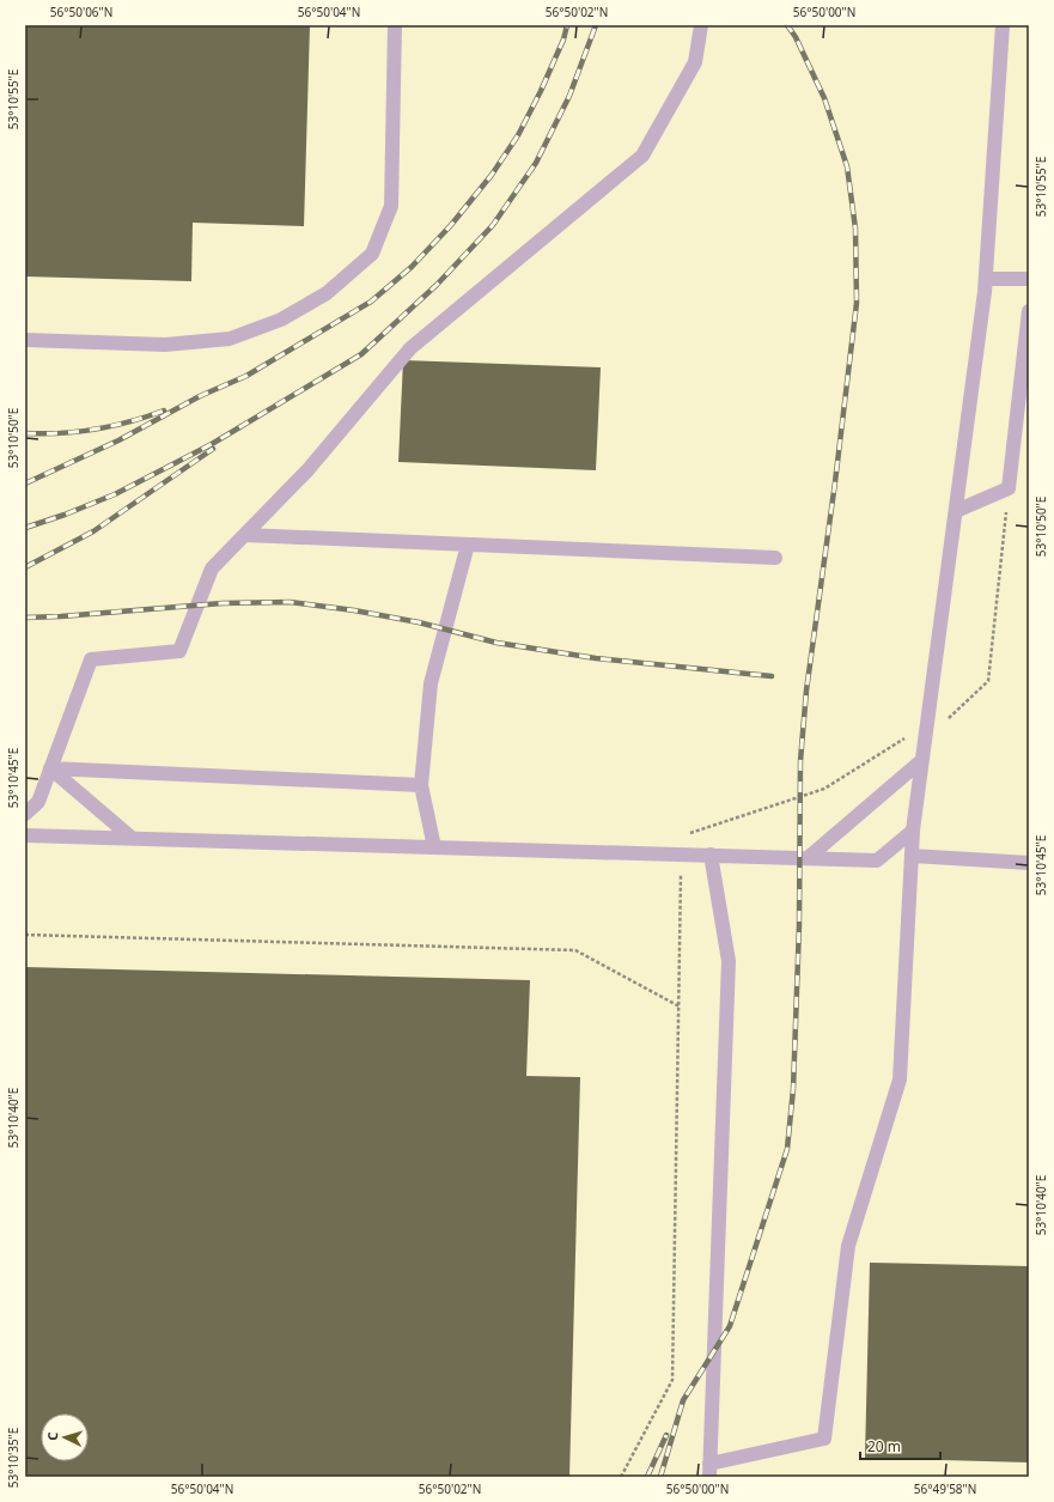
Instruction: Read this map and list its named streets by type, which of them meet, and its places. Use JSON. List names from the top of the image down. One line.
{"scale_bar":"20 m","north":"left","coordinates":["56°50'06\"N","56°50'04\"N","56°50'02\"N","56°50'00\"N","53°10'55\"E","53°10'50\"E","53°10'45\"E","53°10'40\"E","53°10'35\"E","56°49'58\"N"]}
